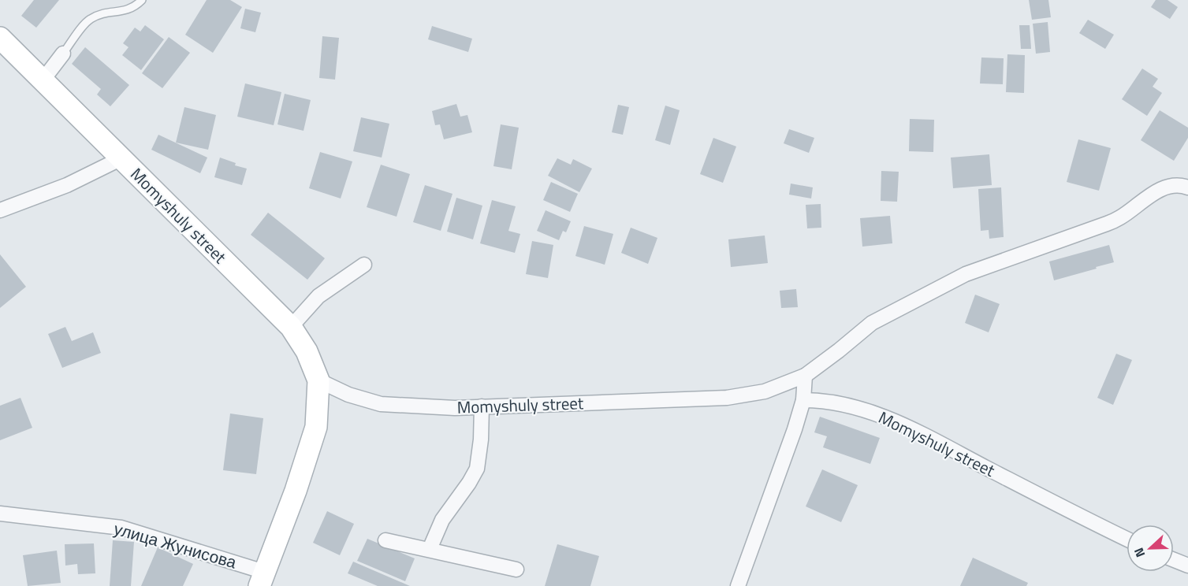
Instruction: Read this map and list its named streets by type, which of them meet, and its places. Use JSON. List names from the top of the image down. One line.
{"streets":{"main road":["Momyshuly street"],"street":["улица Жунисова"]},"north":"left"}
